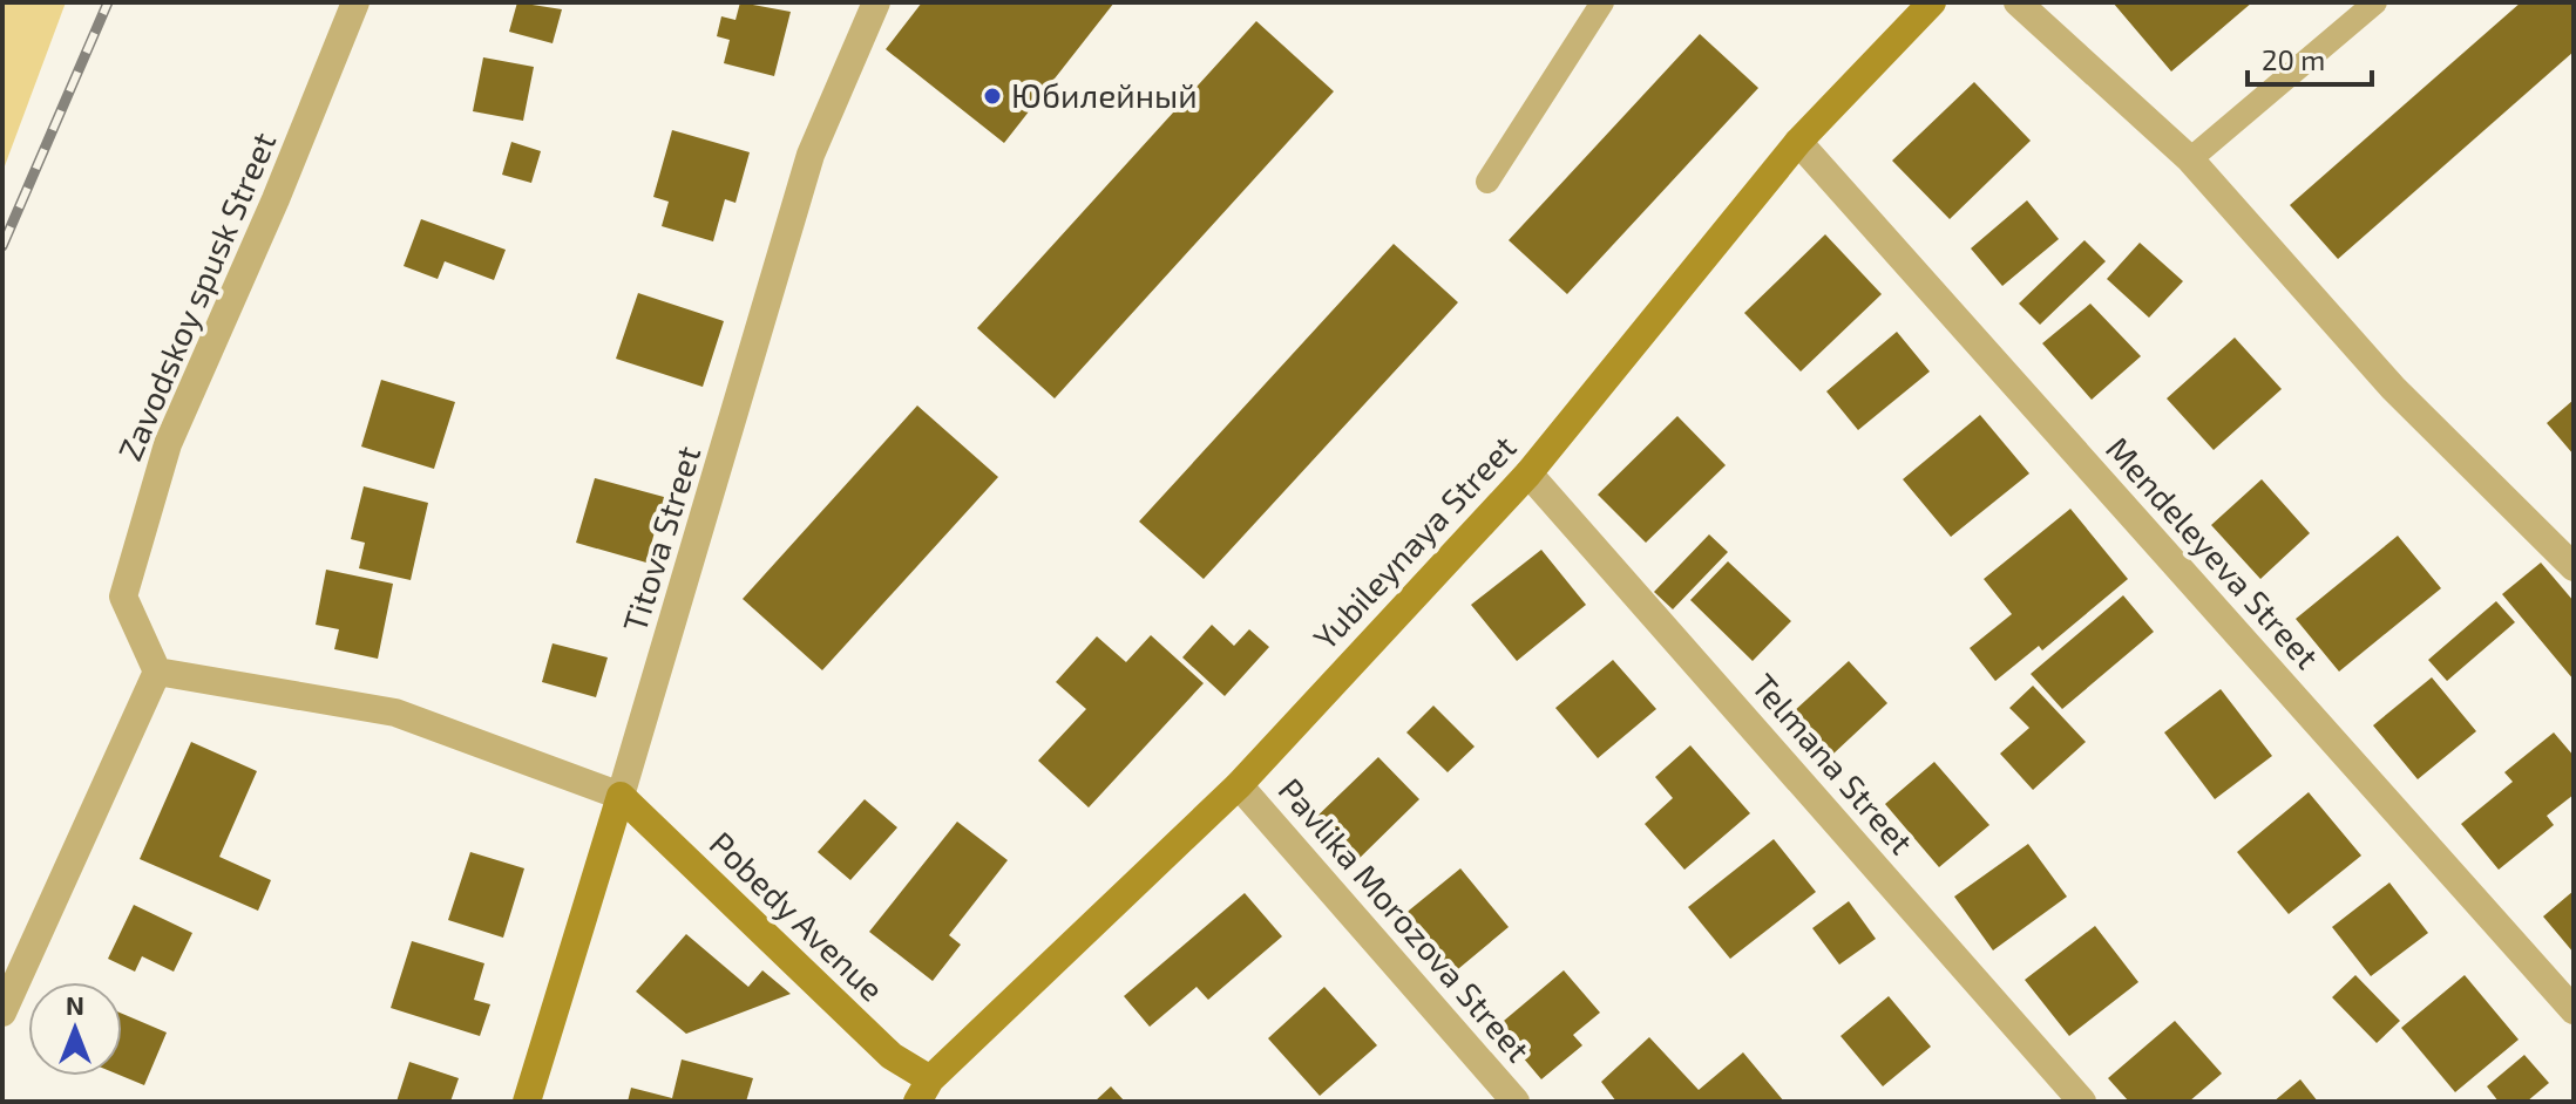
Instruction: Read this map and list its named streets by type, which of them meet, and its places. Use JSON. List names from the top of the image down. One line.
{"streets":{"street":["Zavodskoy spusk Street","Titova Street","Yubileynaya Street","Mendeleyeva Street","Telmana Street","Pobedy Avenue","Pavlika Morozova Street"]},"crossings":[["Titova Street","Pobedy Avenue"],["Yubileynaya Street","Mendeleyeva Street"],["Yubileynaya Street","Telmana Street"],["Yubileynaya Street","Pobedy Avenue"],["Yubileynaya Street","Pavlika Morozova Street"]],"places":["Юбилейный"],"scale_bar":"20 m","north":"top"}
